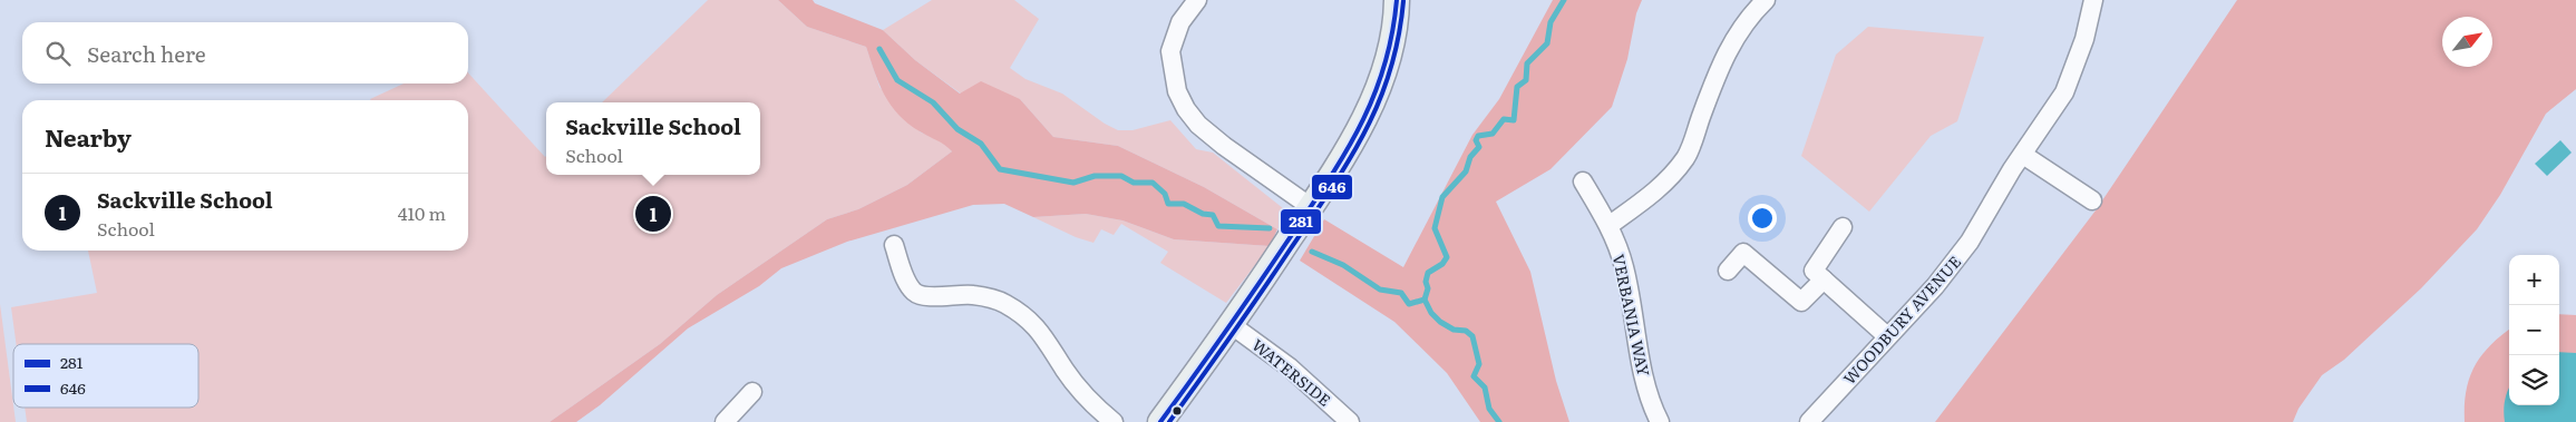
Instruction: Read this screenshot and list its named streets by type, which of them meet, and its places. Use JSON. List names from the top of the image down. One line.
{"streets":{"street":["VERBANIA WAY","WOODBURY AVENUE","WATERSIDE"]},"lines":["transit line 281","transit line 646"],"legend":["281","646"],"north":"top right","page":{"search":"Search here","heading":"Nearby","popup":["Sackville School","School"],"list":[{"mark":"1","name":"Sackville School","note":"School","value":"410 m"}],"pins":"1","map_buttons":["+","−"]}}
